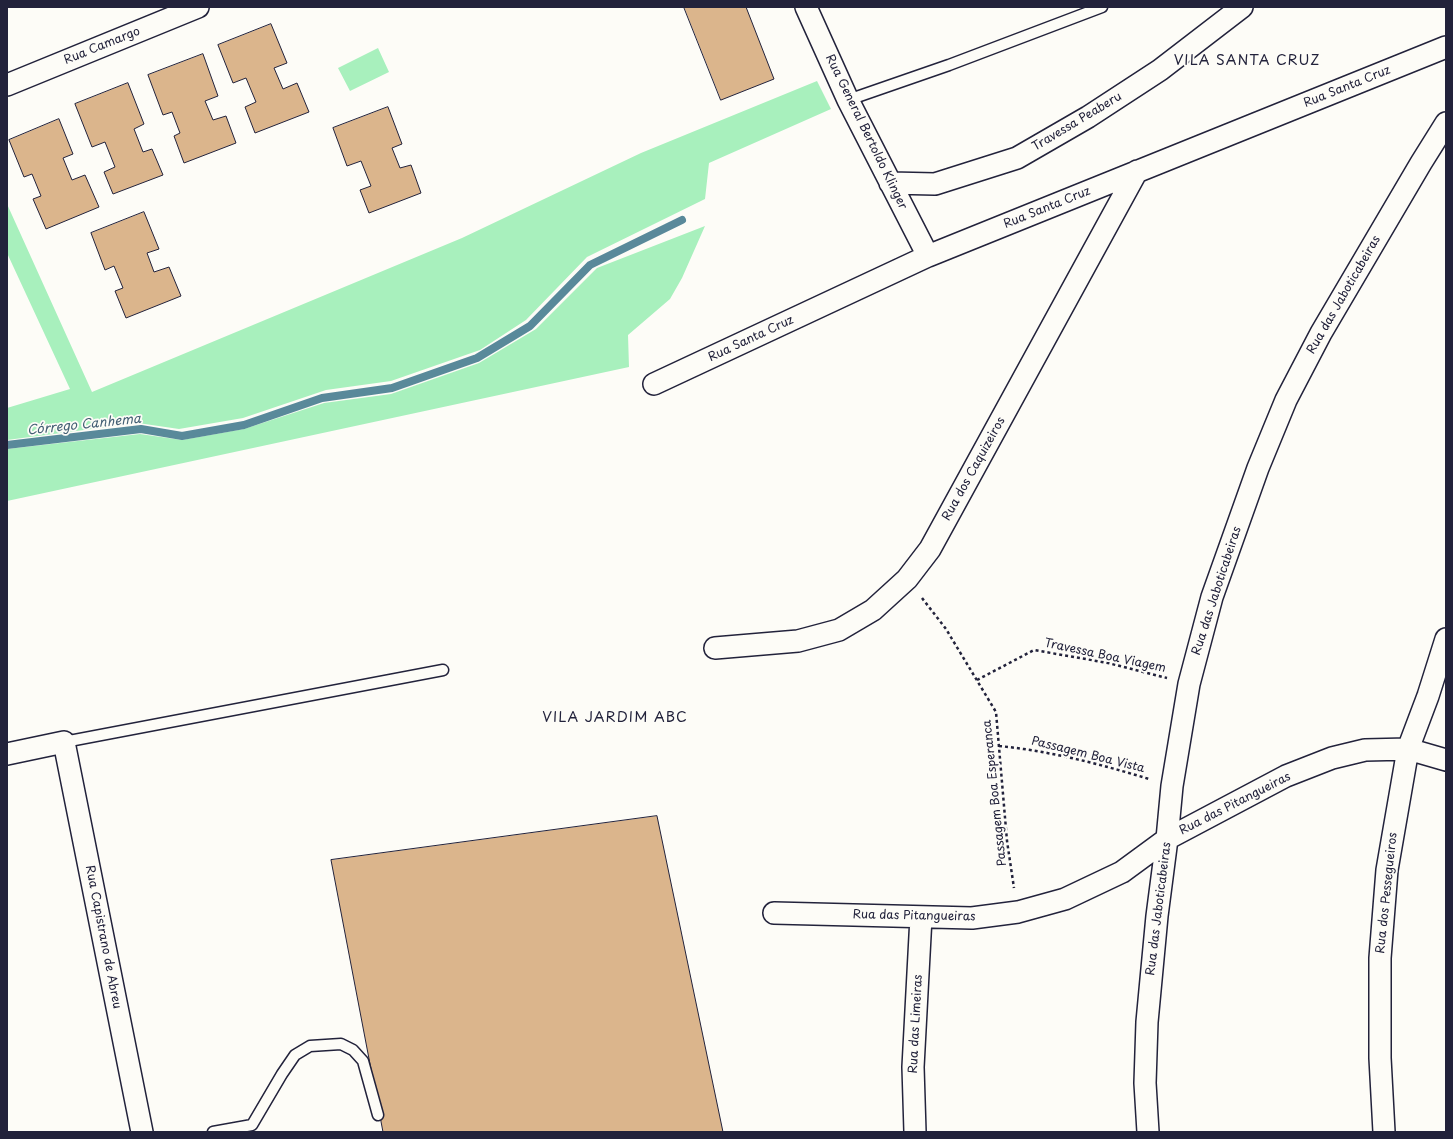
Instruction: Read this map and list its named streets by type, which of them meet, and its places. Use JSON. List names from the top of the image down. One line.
{"streets":{"street":["Rua Camargo","Rua Santa Cruz","Travessa Peaberu","Rua General Bertoldo Klinger","Rua das Jaboticabeiras","Rua dos Caquizeiros","Rua das Pitangueiras","Rua dos Pessegueiros","Rua Capistrano de Abreu","Rua das Limeiras"],"path":["Travessa Boa Viagem","Passagem Boa Vista","Passagem Boa Esperanca"]},"crossings":[["Rua Santa Cruz","Rua General Bertoldo Klinger"],["Rua Santa Cruz","Rua dos Caquizeiros"],["Travessa Peaberu","Rua General Bertoldo Klinger"],["Rua das Jaboticabeiras","Travessa Boa Viagem"],["Rua das Jaboticabeiras","Passagem Boa Vista"],["Rua das Jaboticabeiras","Rua das Pitangueiras"],["Rua dos Caquizeiros","Passagem Boa Esperanca"],["Travessa Boa Viagem","Passagem Boa Esperanca"],["Passagem Boa Vista","Passagem Boa Esperanca"],["Passagem Boa Esperanca","Rua das Pitangueiras"],["Rua das Pitangueiras","Rua dos Pessegueiros"],["Rua das Pitangueiras","Rua das Limeiras"]],"districts":["VILA SANTA CRUZ","VILA JARDIM ABC"],"water":["Córrego Canhema"]}
